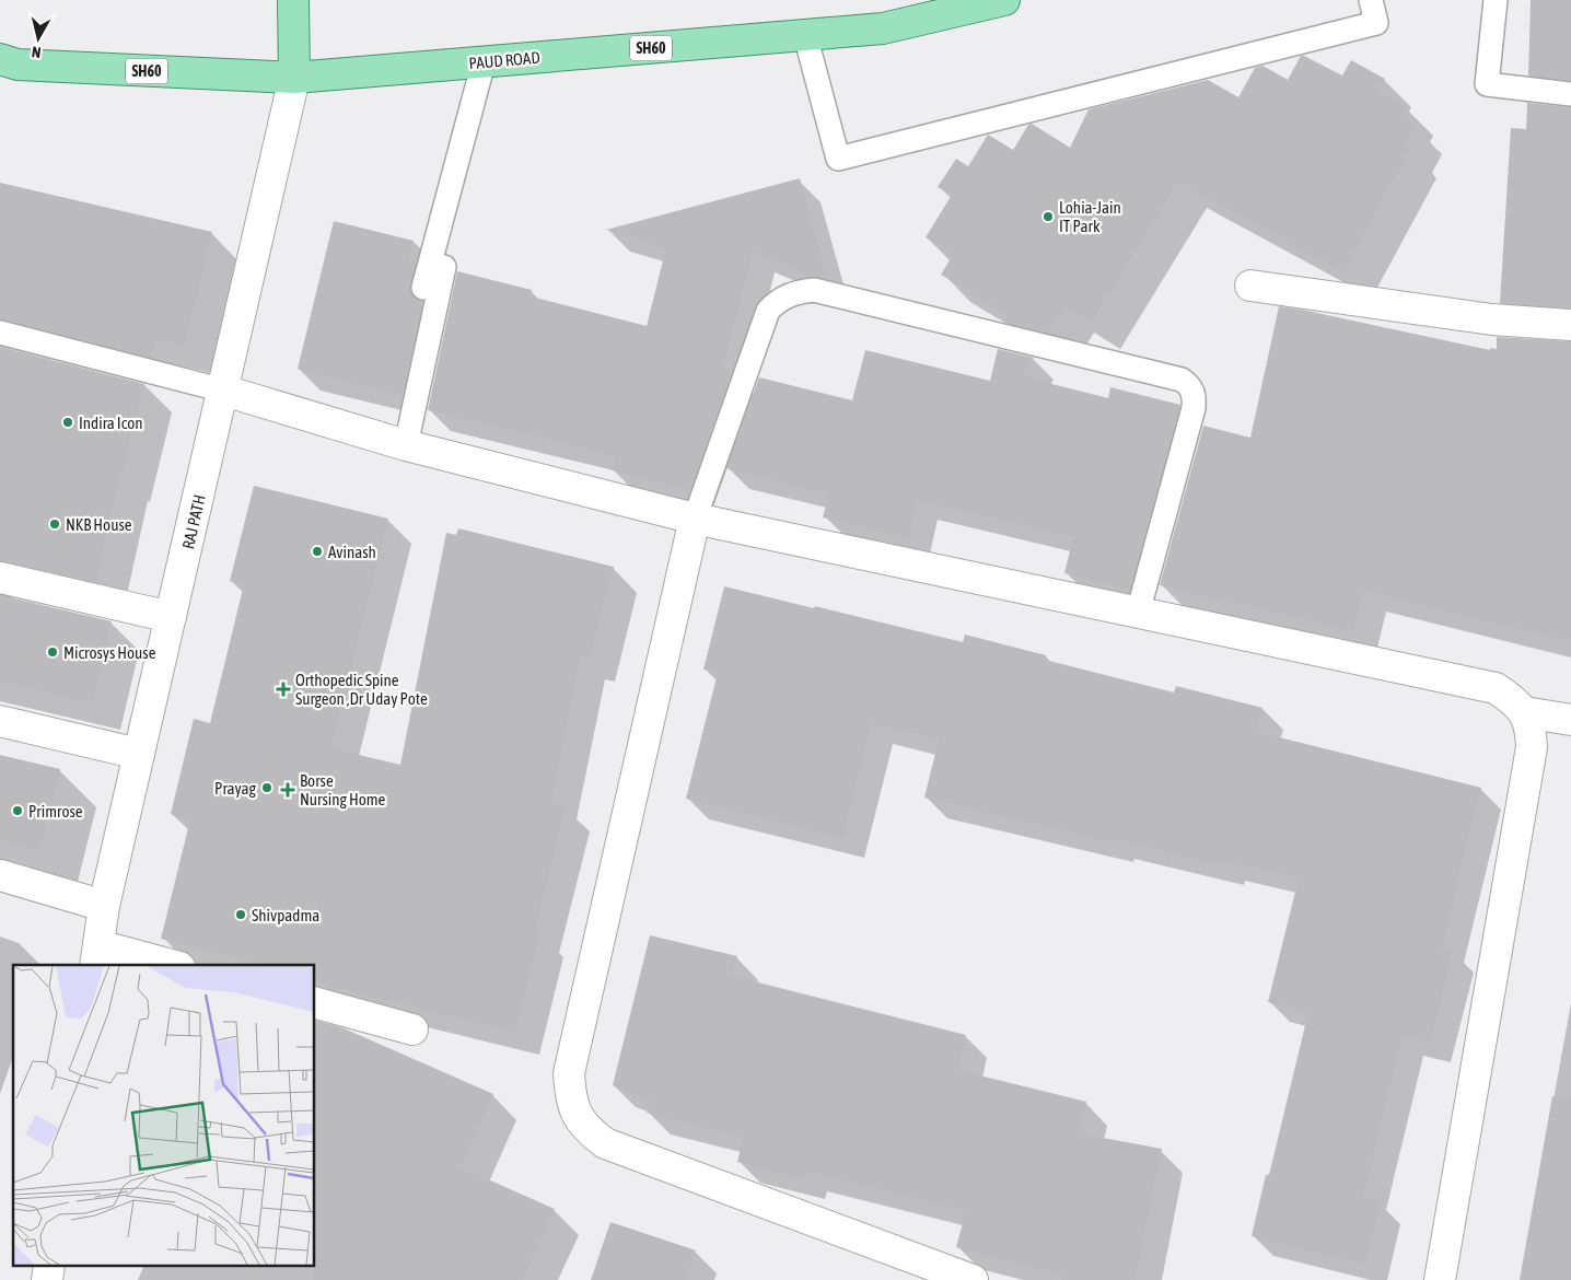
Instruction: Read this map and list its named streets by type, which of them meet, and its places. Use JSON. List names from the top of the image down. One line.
{"streets":{"main road":["SH60","PAUD ROAD"],"street":["RAJ PATH"]},"crossings":[["PAUD ROAD","RAJ PATH"]],"places":{"other":["Lohia-Jain IT Park","Indira Icon","NKB House","Avinash","Microsys House","Prayag","Primrose","Shivpadma"],"health":["Orthopedic Spine Surgeon ,Dr Uday Pote","Borse Nursing Home"]},"north":"bottom"}
